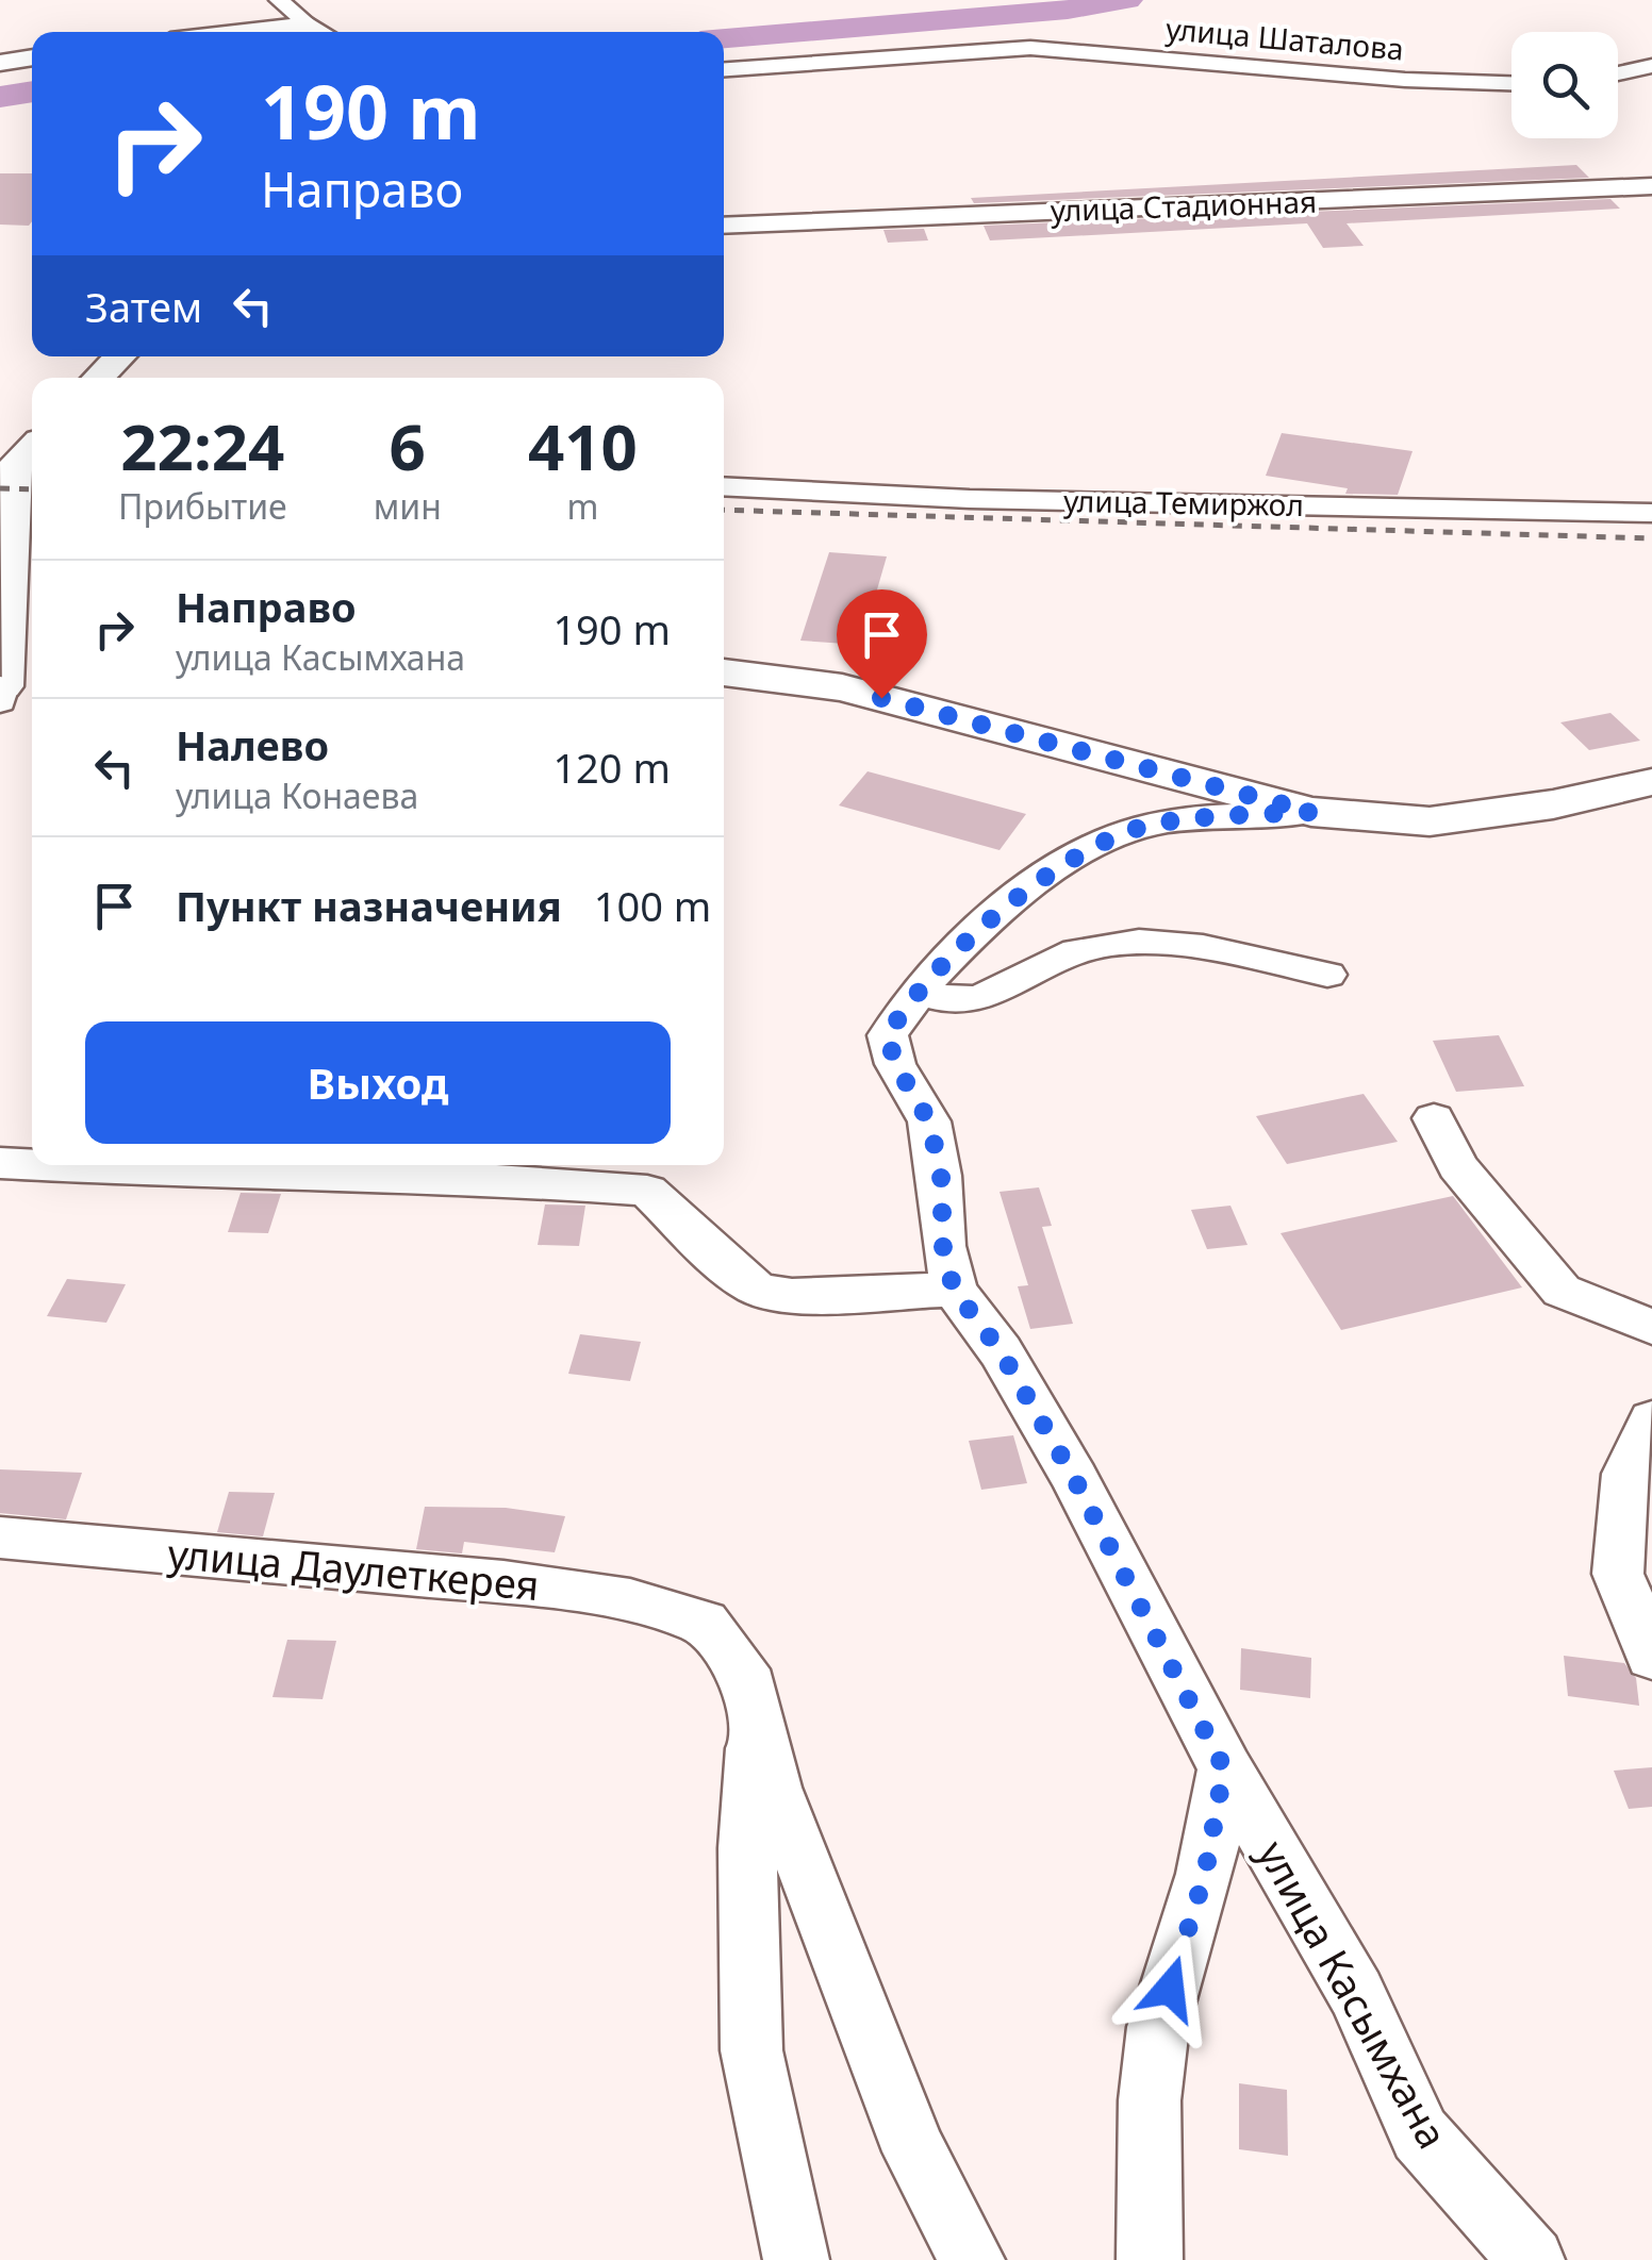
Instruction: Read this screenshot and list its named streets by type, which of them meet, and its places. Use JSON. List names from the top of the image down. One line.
{"streets":{"street":["улица Шаталова","улица Стадионная","улица Темиржол","улица Даулеткерея","улица Касымхана"]},"page":{"turn":["190 m","Направо"],"then":"Затем","eta":["22:24","Прибытие","6","мин","410","m"],"list":[{"name":"Направо","note":"улица Касымхана","value":"190 m"},{"name":"Налево","note":"улица Конаева","value":"120 m"},{"name":"Пункт назначения","value":"100 m"}],"buttons":"Выход"}}
